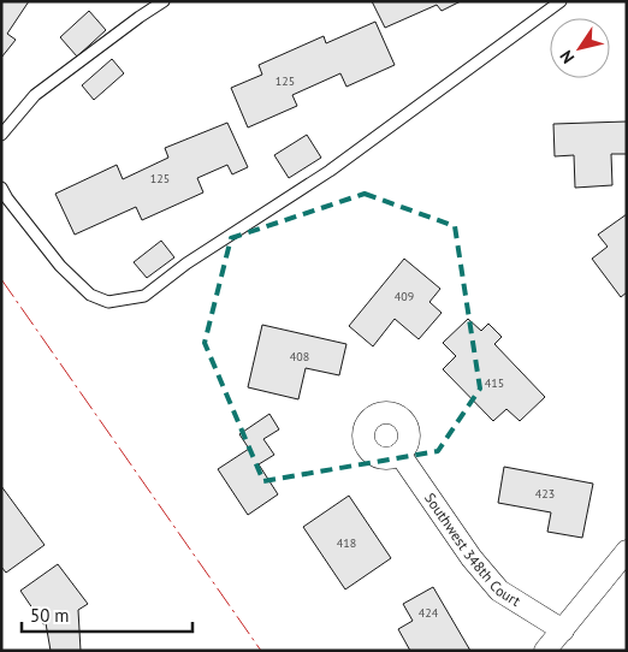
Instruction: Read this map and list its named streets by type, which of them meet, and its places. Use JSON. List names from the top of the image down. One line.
{"streets":{"street":["Southwest 348th Court"]},"house_numbers":["125","125","409","408","415","423","418","424"],"scale_bar":"50 m","north":"bottom left"}
